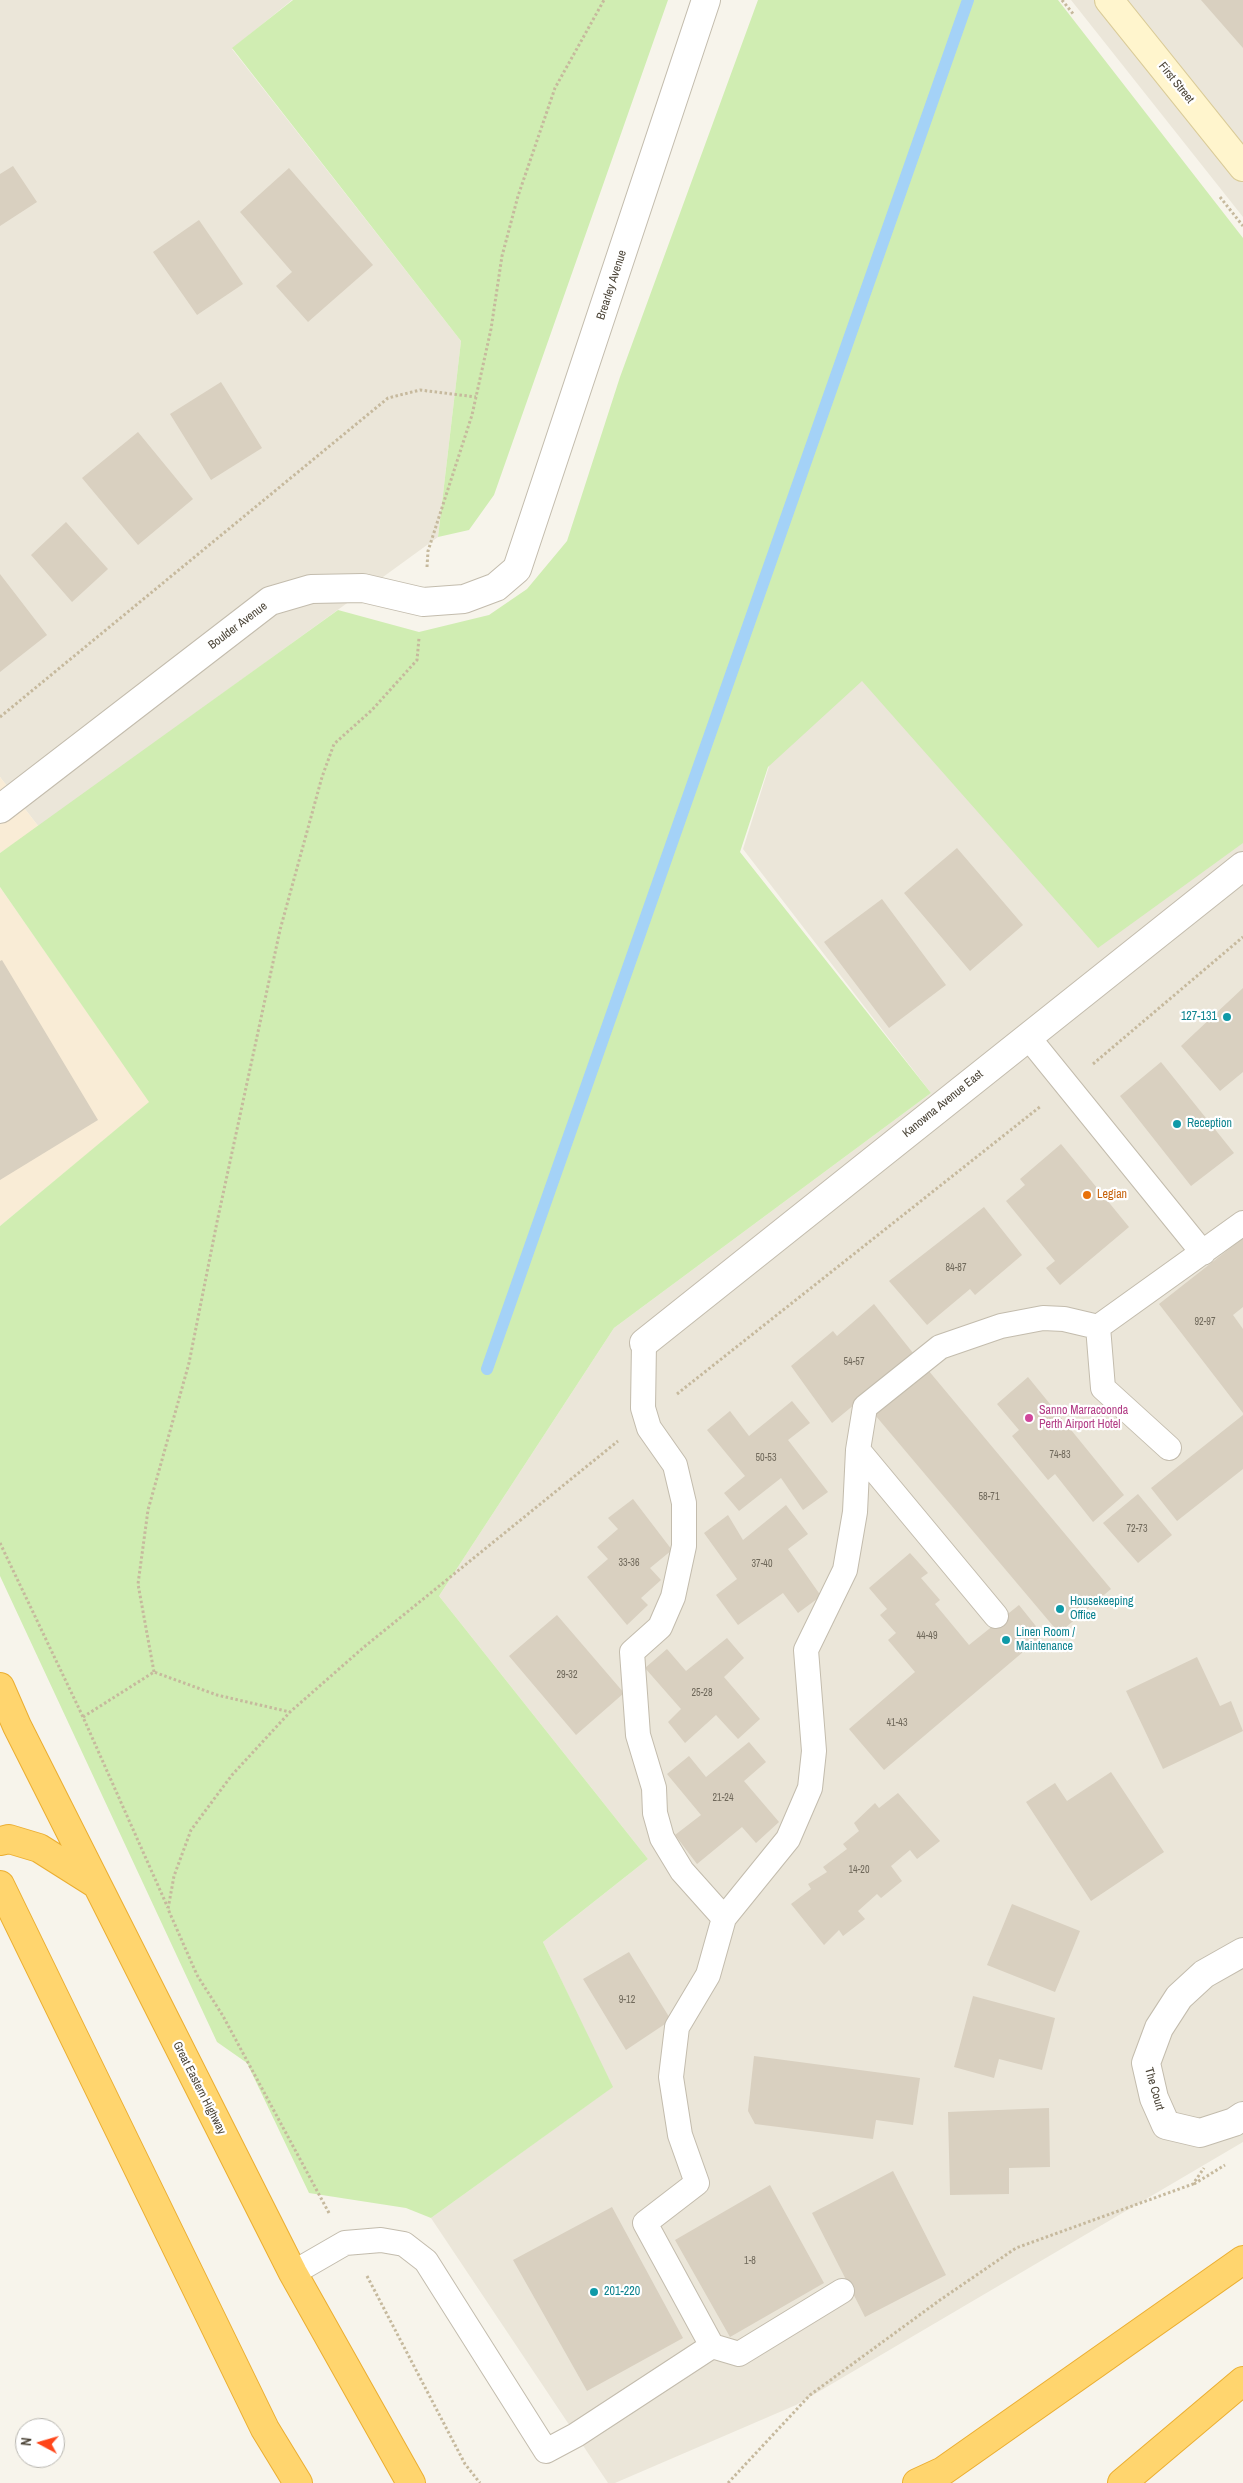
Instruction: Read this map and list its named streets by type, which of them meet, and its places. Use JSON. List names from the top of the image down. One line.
{"streets":{"highway":["Great Eastern Highway"],"street":["First Street","Brearley Avenue","Boulder Avenue","Kanowna Avenue East","The Court"]},"crossings":[["Brearley Avenue","Boulder Avenue"]],"places":["127-131","Reception","Legian","Sanno Marracoonda Perth Airport Hotel","Housekeeping Office","Linen Room / Maintenance","201-220"],"house_numbers":["84-87","92-97","54-57","74-83","50-53","58-71","72-73","33-36","37-40","44-49","29-32","25-28","41-43","21-24","14-20","9-12","1-8"],"north":"left"}
